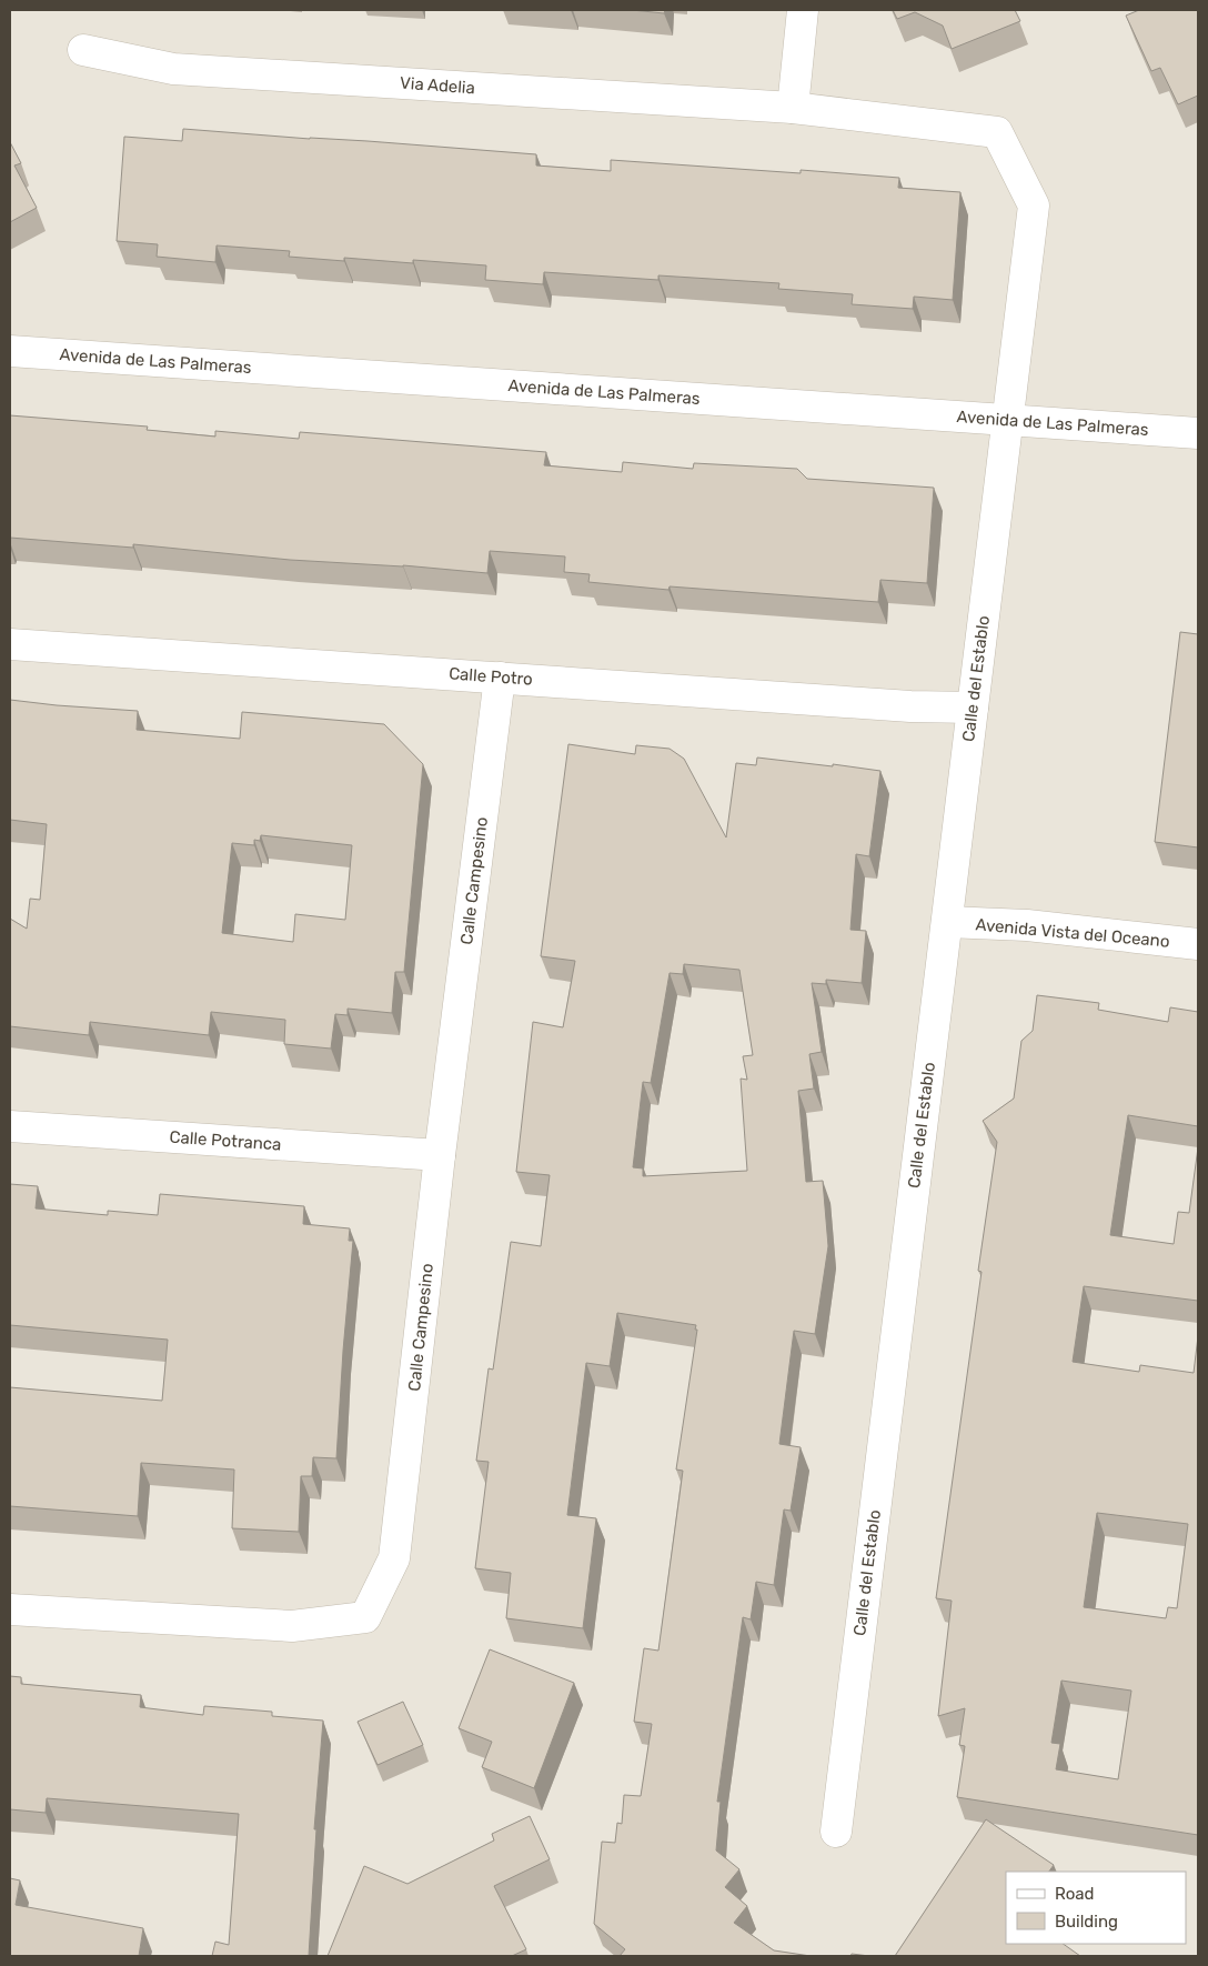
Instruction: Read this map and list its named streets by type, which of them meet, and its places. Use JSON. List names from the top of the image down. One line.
{"streets":{"street":["Via Adelia","Avenida de Las Palmeras","Calle Potro","Calle del Establo","Calle Campesino","Avenida Vista del Oceano","Calle Potranca"]},"crossings":[["Via Adelia","Avenida de Las Palmeras"],["Via Adelia","Calle del Establo"],["Avenida de Las Palmeras","Calle del Establo"],["Calle Potro","Calle del Establo"],["Calle Potro","Calle Campesino"],["Calle del Establo","Avenida Vista del Oceano"],["Calle Campesino","Calle Potranca"]],"legend":["Road","Building"]}
